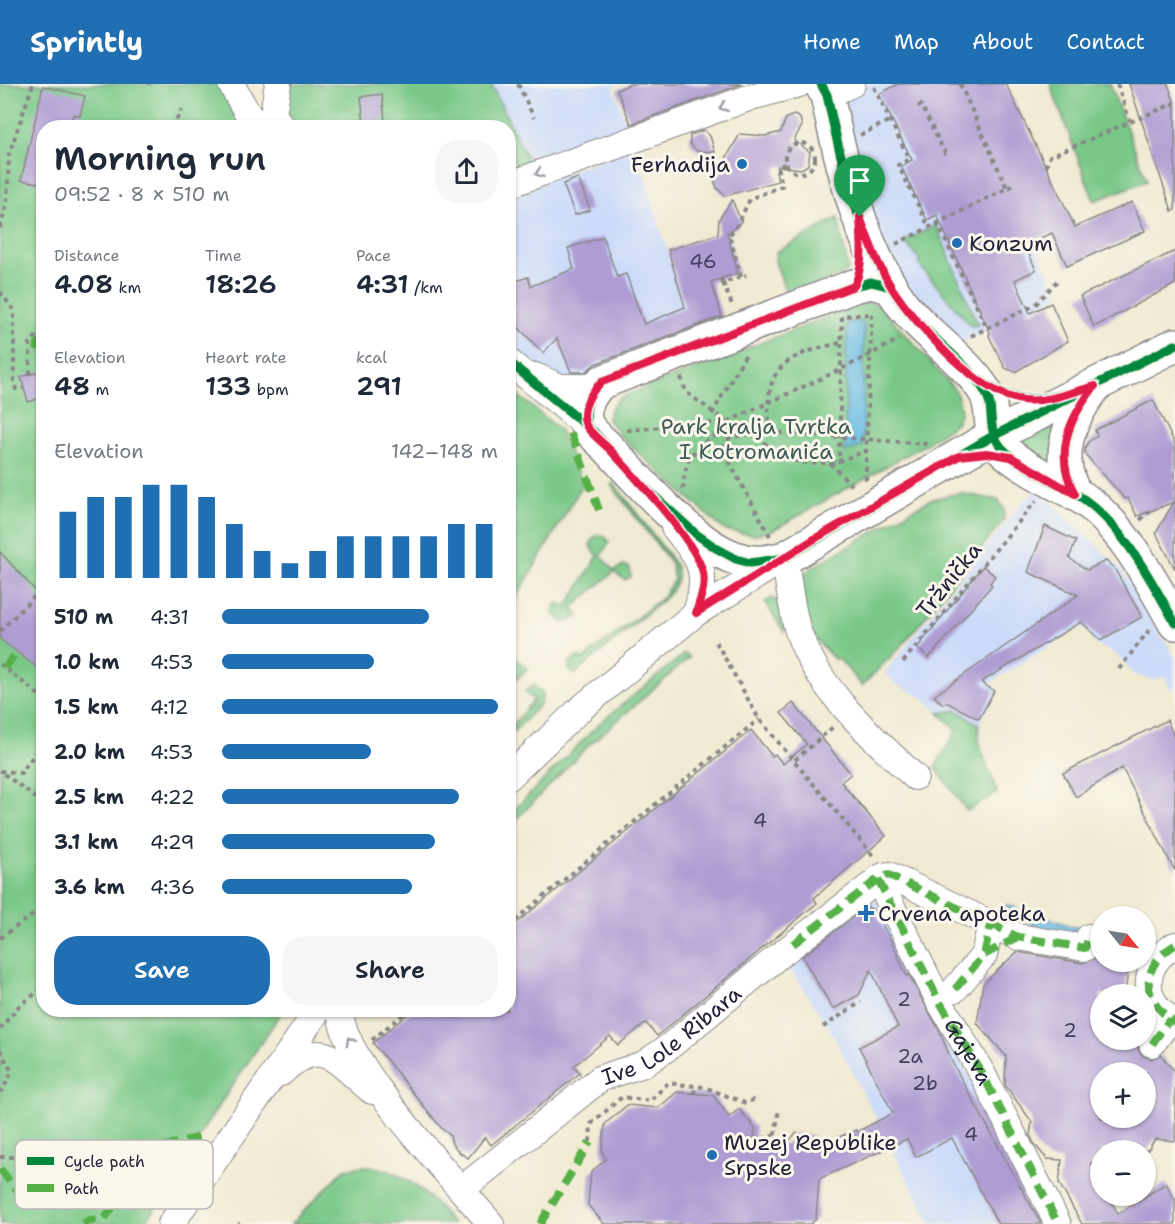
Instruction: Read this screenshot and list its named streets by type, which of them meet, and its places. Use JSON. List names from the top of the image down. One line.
{"streets":{"street":["Ive Lole Ribara","Gajeva"],"path":["Tržnička"]},"crossings":[["Ive Lole Ribara","Gajeva"]],"parks":["Park kralja Tvrtka I Kotromanića"],"places":{"other":["Ferhadija","Konzum","Muzej Republike Srpske"],"health":["Crvena apoteka"]},"house_numbers":["46","4","2","2","2a","2b","4"],"legend":["Cycle path","Path"],"north":"bottom right","page":{"header":"Sprintly","nav":["Home","Map","About","Contact"],"heading":["Morning run","09:52 · 8 × 510 m"],"stats":[["Distance","4.08 km"],["Time","18:26"],["Pace","4:31 /km"],["Elevation","48 m"],["Heart rate","133 bpm"],["kcal","291"]],"chart":["Elevation","142–148 m"],"list":[{"name":"510 m","note":"4:31"},{"name":"1.0 km","note":"4:53"},{"name":"1.5 km","note":"4:12"},{"name":"2.0 km","note":"4:53"},{"name":"2.5 km","note":"4:22"},{"name":"3.1 km","note":"4:29"},{"name":"3.6 km","note":"4:36"}],"map_buttons":["+","−"],"buttons":["Save","Share"]}}
